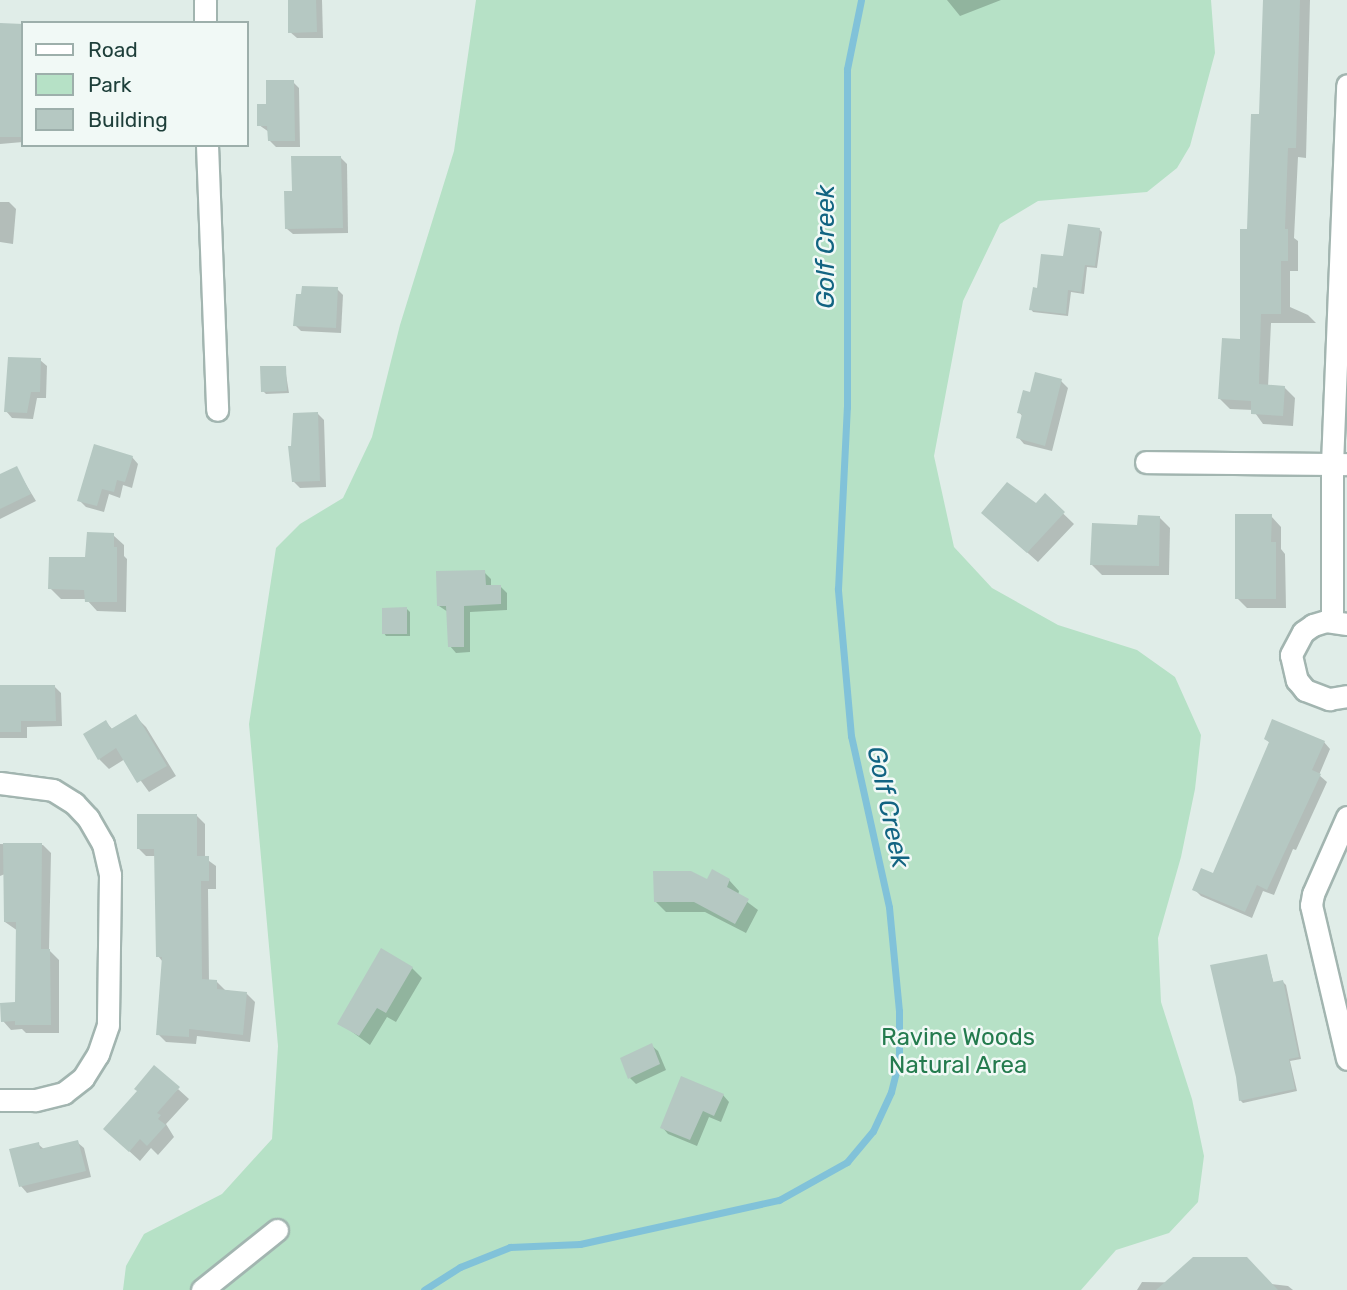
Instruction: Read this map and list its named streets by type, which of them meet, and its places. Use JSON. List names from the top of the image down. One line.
{"water":["Golf Creek"],"parks":["Ravine Woods Natural Area"],"legend":["Road","Park","Building"]}
